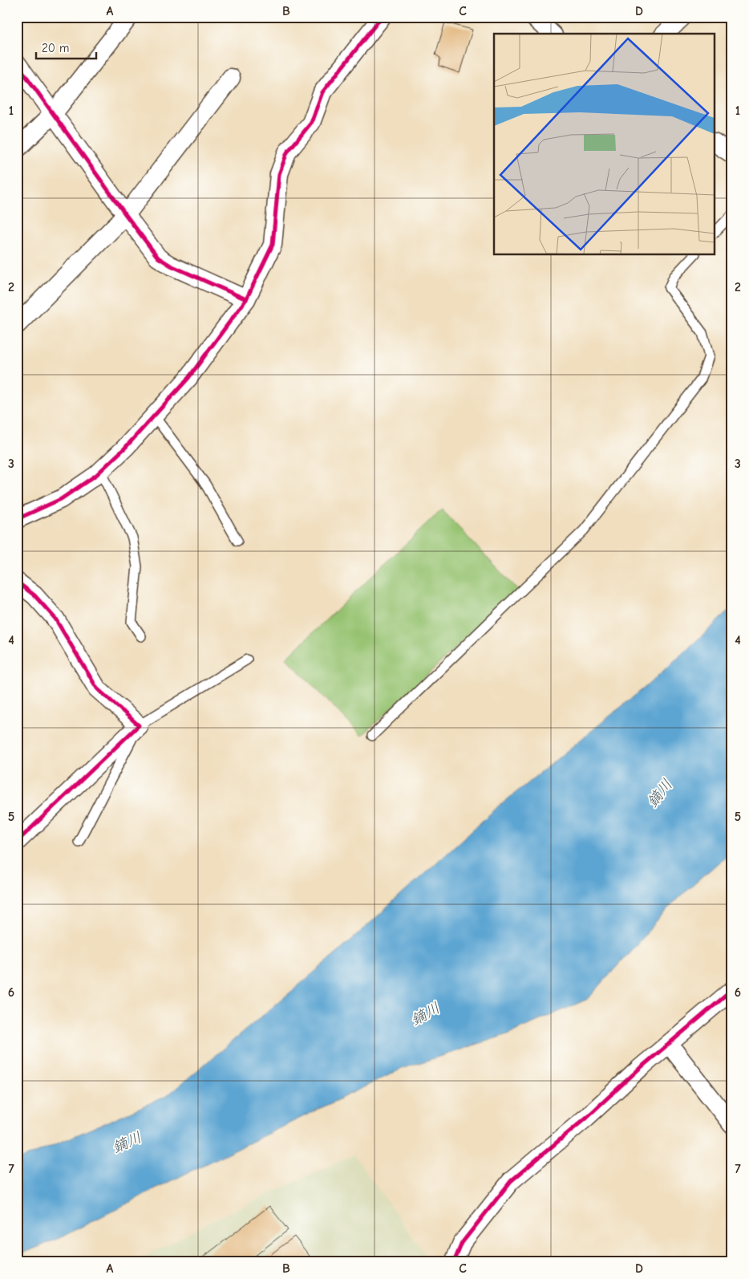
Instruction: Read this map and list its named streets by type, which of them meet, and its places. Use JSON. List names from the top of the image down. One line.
{"water":["鏑川"],"scale_bar":"20 m","grid":{"columns":["A","B","C","D"],"rows":["1","2","3","4","5","6","7"]}}
